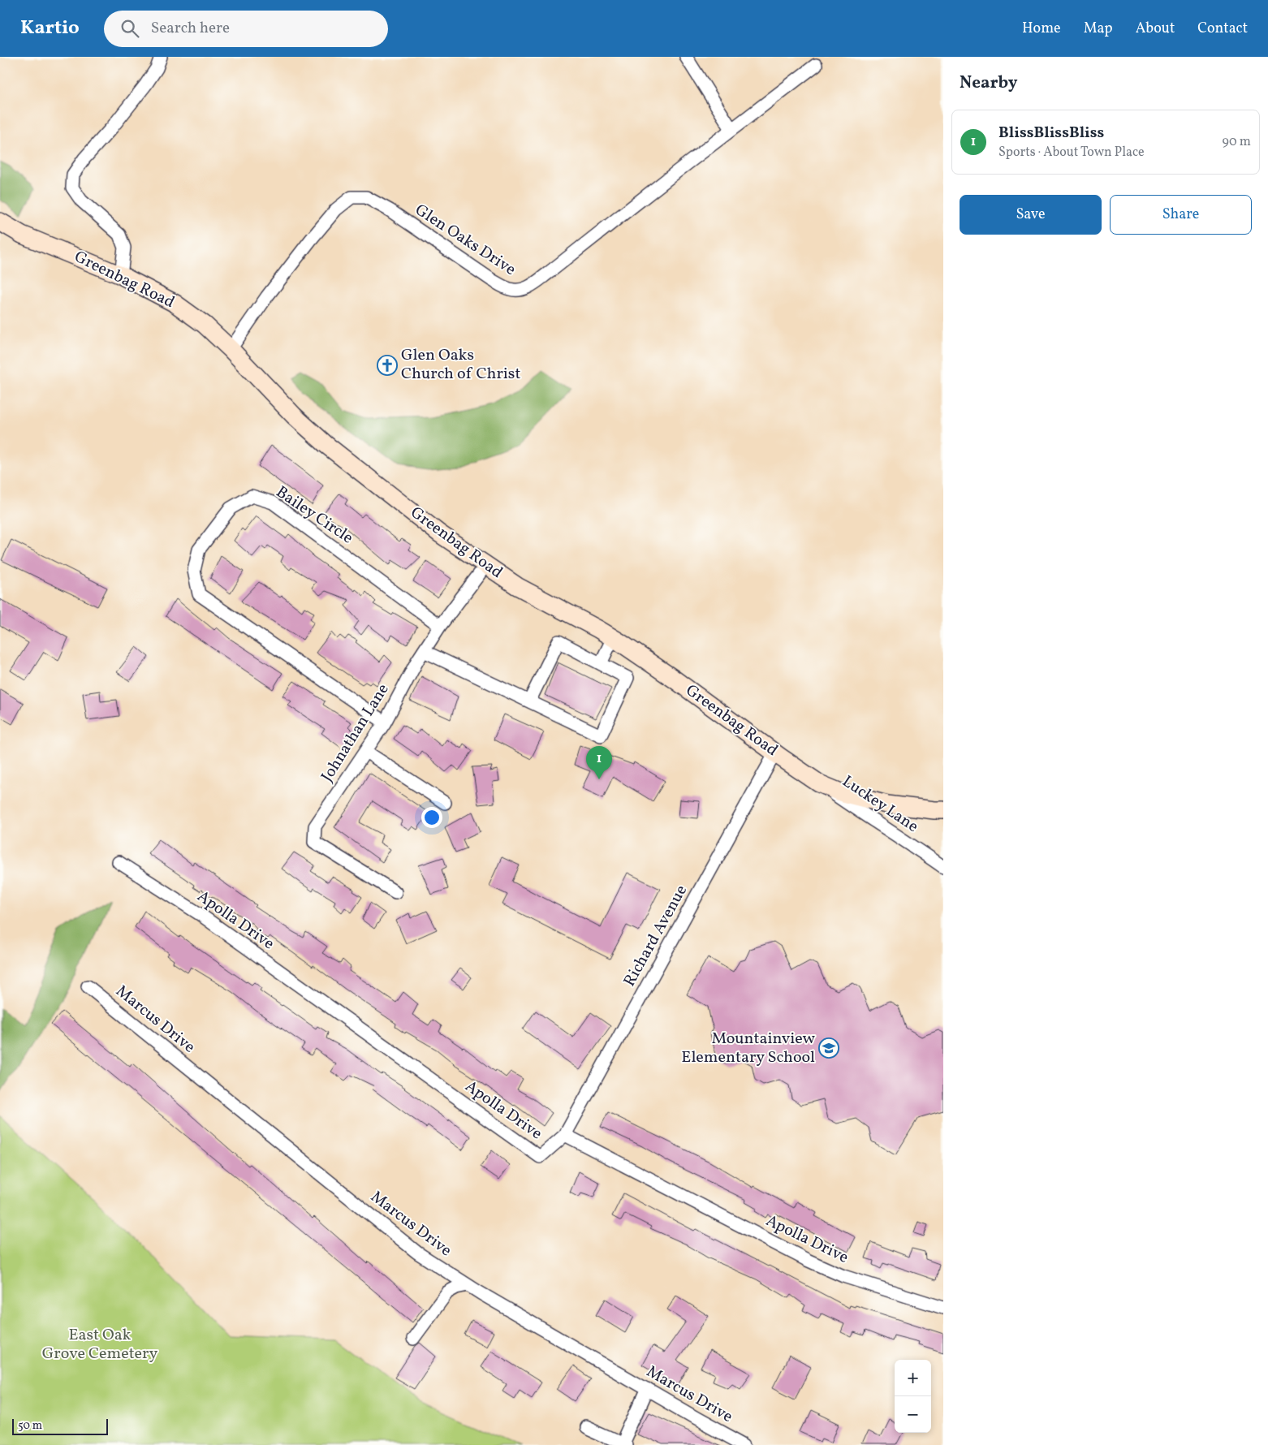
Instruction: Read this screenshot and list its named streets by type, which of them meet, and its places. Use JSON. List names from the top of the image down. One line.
{"streets":{"main road":["Greenbag Road"],"street":["Glen Oaks Drive","Bailey Circle","Johnathan Lane","Luckey Lane","Apolla Drive","Richard Avenue","Marcus Drive"]},"crossings":[["Glen Oaks Drive","Greenbag Road"],["Greenbag Road","Johnathan Lane"],["Greenbag Road","Luckey Lane"],["Greenbag Road","Richard Avenue"],["Bailey Circle","Johnathan Lane"],["Apolla Drive","Richard Avenue"]],"parks":["East Oak Grove Cemetery"],"places":{"church":["Glen Oaks Church of Christ"],"school or university":["Mountainview Elementary School"]},"scale_bar":"50 m","page":{"header":"Kartio","search":"Search here","nav":["Home","Map","About","Contact"],"heading":"Nearby","list":[{"mark":"1","name":"BlissBlissBliss","note":"Sports · About Town Place","value":"90 m"}],"buttons":["Save","Share"],"pins":"1","map_buttons":["+","−"],"scale":"50 m"}}
